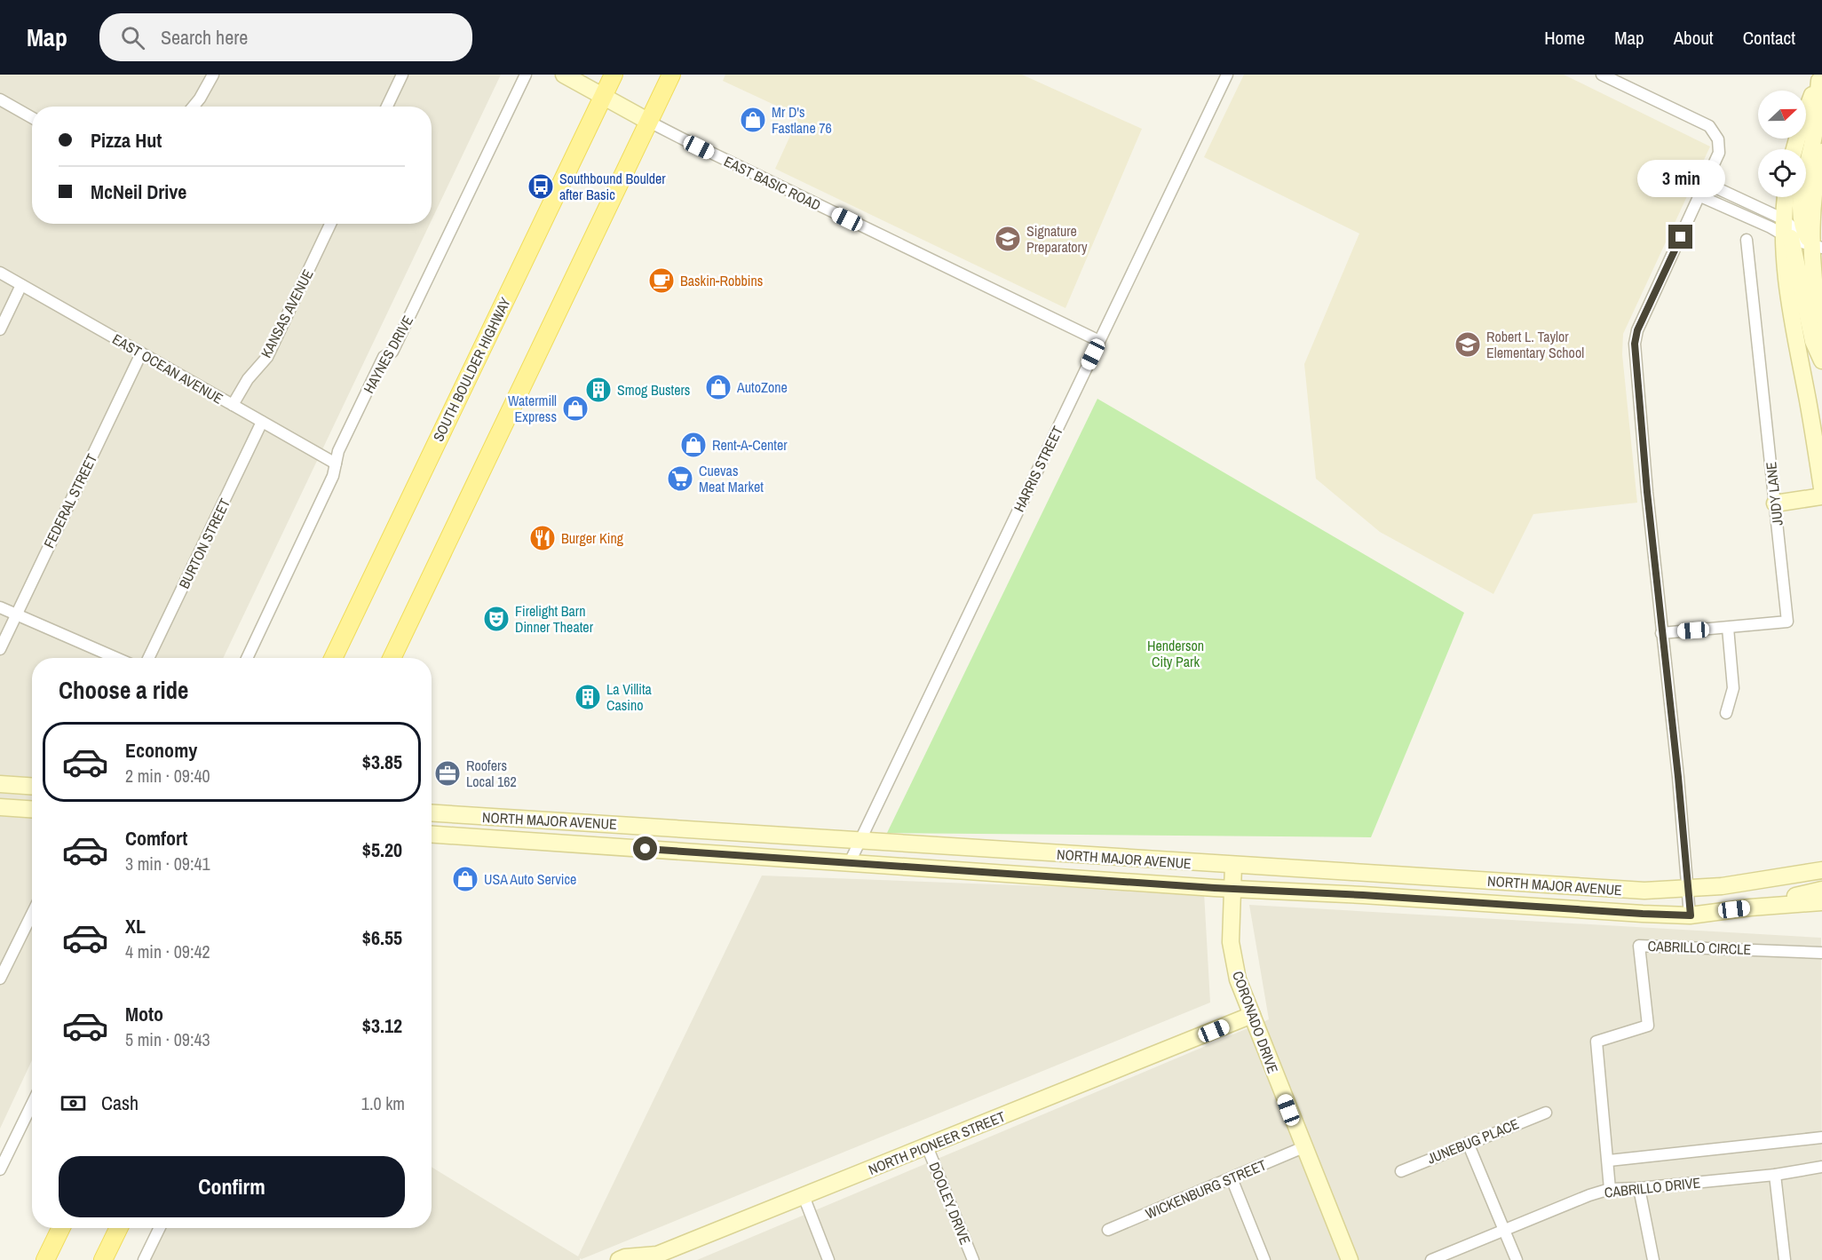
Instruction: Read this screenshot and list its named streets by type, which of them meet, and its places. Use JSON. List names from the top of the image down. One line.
{"streets":{"main road":["SOUTH BOULDER HIGHWAY"],"street":["EAST BASIC ROAD","KANSAS AVENUE","HAYNES DRIVE","EAST OCEAN AVENUE","HARRIS STREET","JUDY LANE","FEDERAL STREET","BURTON STREET","NORTH MAJOR AVENUE","CABRILLO CIRCLE","CORONADO DRIVE","JUNEBUG PLACE","NORTH PIONEER STREET","CABRILLO DRIVE","WICKENBURG STREET","DOOLEY DRIVE"]},"crossings":[["EAST BASIC ROAD","SOUTH BOULDER HIGHWAY"],["EAST BASIC ROAD","HARRIS STREET"],["KANSAS AVENUE","EAST OCEAN AVENUE"],["HAYNES DRIVE","EAST OCEAN AVENUE"],["EAST OCEAN AVENUE","FEDERAL STREET"],["EAST OCEAN AVENUE","BURTON STREET"],["HARRIS STREET","NORTH MAJOR AVENUE"],["NORTH MAJOR AVENUE","CORONADO DRIVE"],["CABRILLO CIRCLE","CABRILLO DRIVE"],["CORONADO DRIVE","NORTH PIONEER STREET"],["CORONADO DRIVE","WICKENBURG STREET"],["NORTH PIONEER STREET","DOOLEY DRIVE"]],"parks":["Henderson City Park"],"places":{"shop":["Mr D's Fastlane 76","AutoZone","Watermill Express","Rent-A-Center","USA Auto Service"],"bus stop":["Southbound Boulder after Basic"],"school or university":["Signature Preparatory","Robert L. Taylor Elementary School"],"cafe":["Baskin-Robbins"],"building":["Smog Busters","La Villita Casino"],"supermarket":["Cuevas Meat Market"],"restaurant":["Burger King"],"theatre":["Firelight Barn Dinner Theater"],"office":["Roofers Local 162"]},"north":"right","page":{"header":"Map","search":"Search here","nav":["Home","Map","About","Contact"],"banner":["Pizza Hut","McNeil Drive"],"bubble":"3 min","heading":"Choose a ride","list":[{"name":"Economy","note":"2 min · 09:40","value":"$3.85"},{"name":"Comfort","note":"3 min · 09:41","value":"$5.20"},{"name":"XL","note":"4 min · 09:42","value":"$6.55"},{"name":"Moto","note":"5 min · 09:43","value":"$3.12"}],"pay":["Cash","1.0 km"],"buttons":"Confirm"}}
